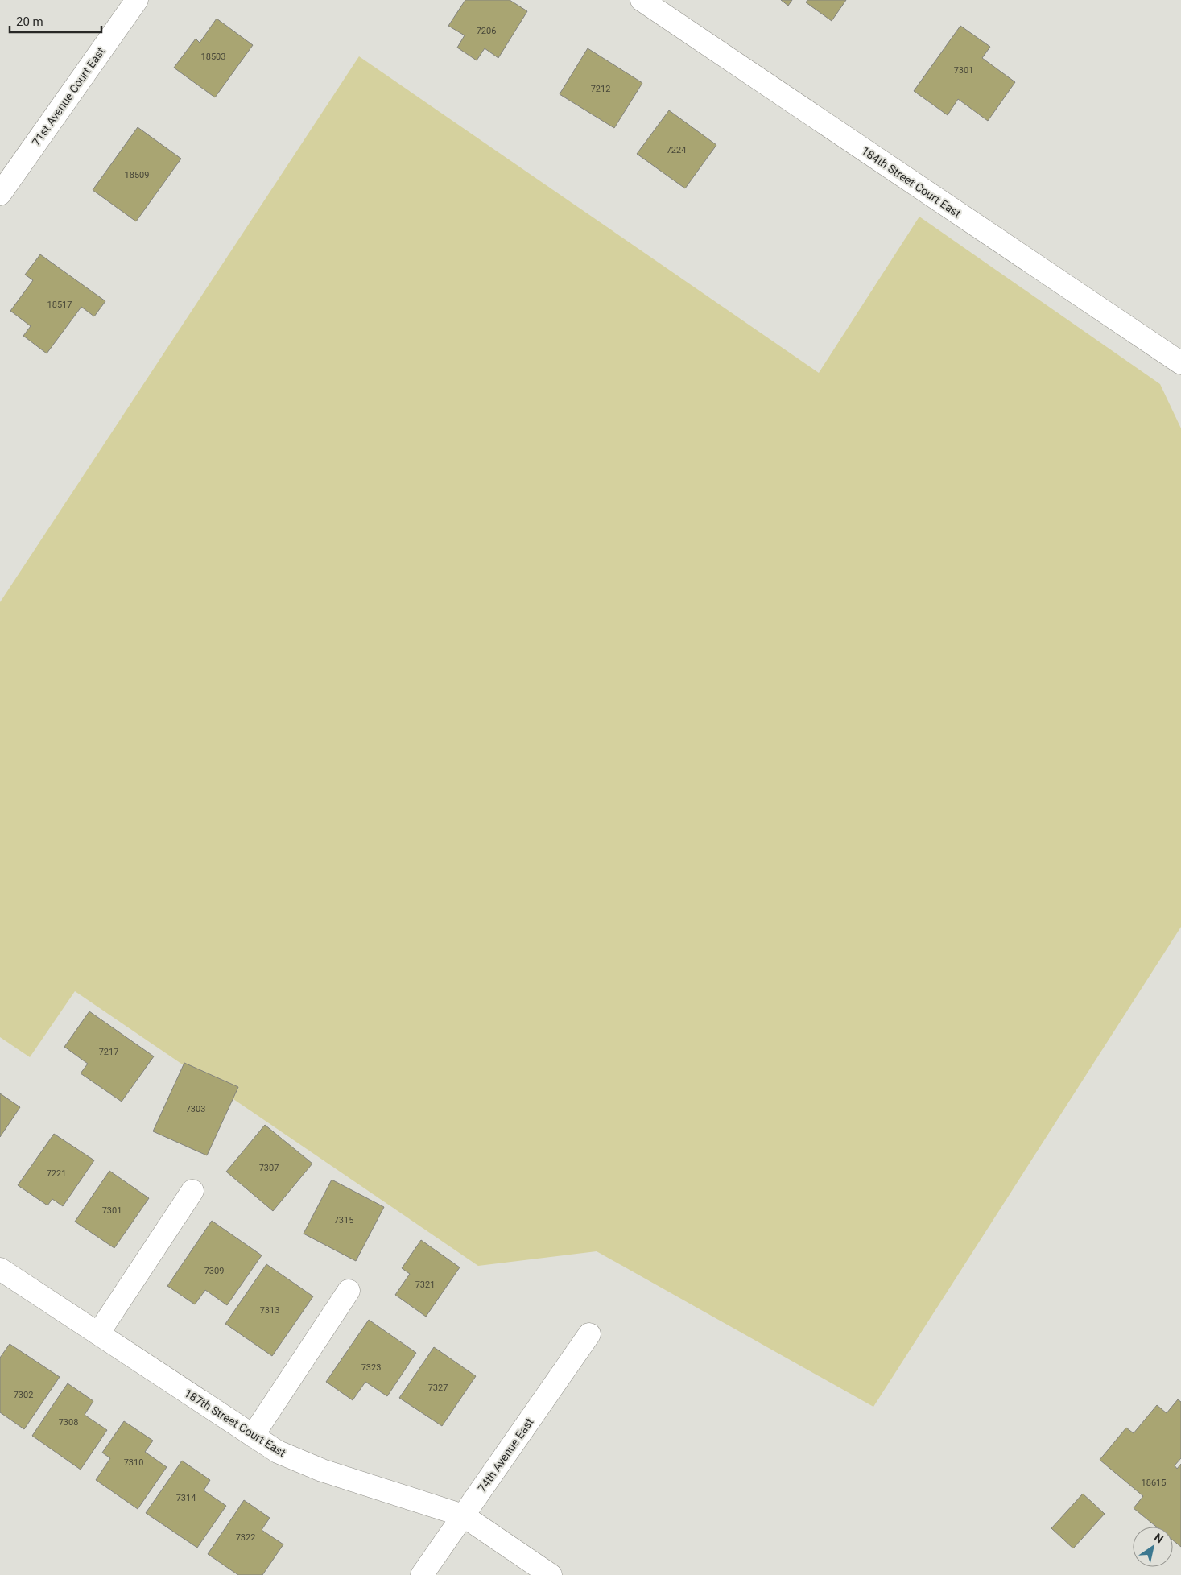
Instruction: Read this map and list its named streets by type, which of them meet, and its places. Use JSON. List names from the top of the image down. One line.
{"streets":{"street":["71st Avenue Court East","184th Street Court East","187th Street Court East","74th Avenue East"]},"crossings":[["187th Street Court East","74th Avenue East"]],"house_numbers":["7206","18503","7301","7212","7224","18509","18517","7217","7303","7307","7221","7301","7315","7309","7321","7313","7323","7327","7302","7308","7310","18615","7314","7322"],"scale_bar":"20 m","north":"top right"}
